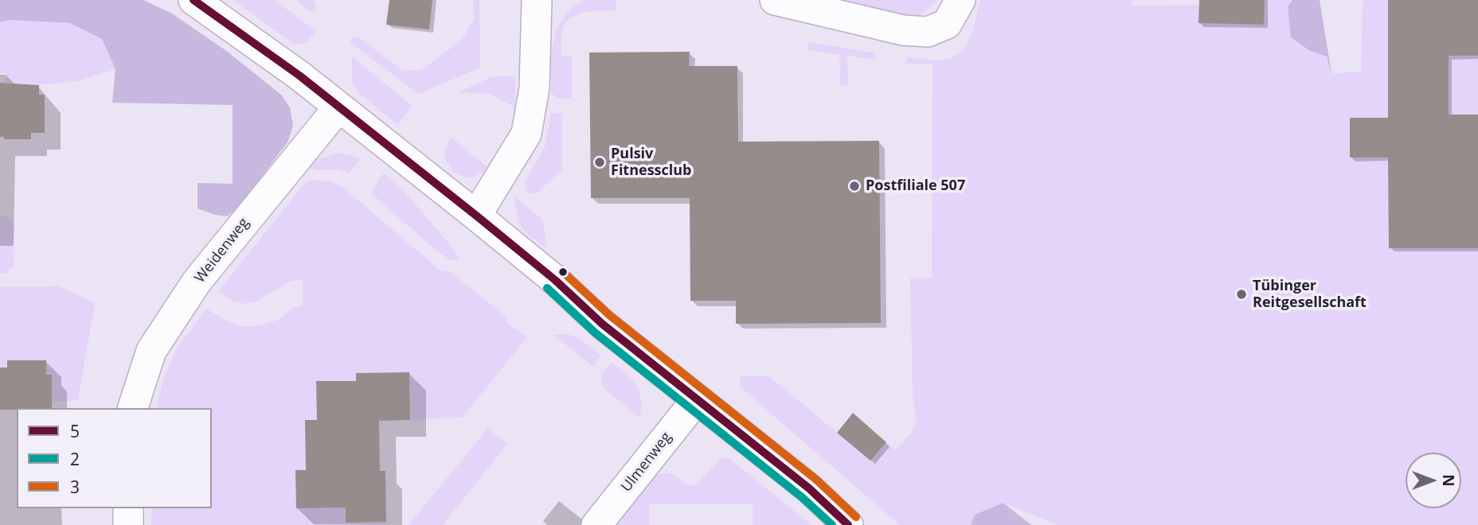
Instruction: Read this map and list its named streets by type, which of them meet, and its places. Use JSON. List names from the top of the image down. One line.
{"streets":{"street":["Weidenweg","Ulmenweg"]},"places":["Pulsiv Fitnessclub","Postfiliale 507","Tübinger Reitgesellschaft"],"lines":["transit line 5","transit line 3","transit line 2"],"legend":["5","2","3"],"north":"right"}
